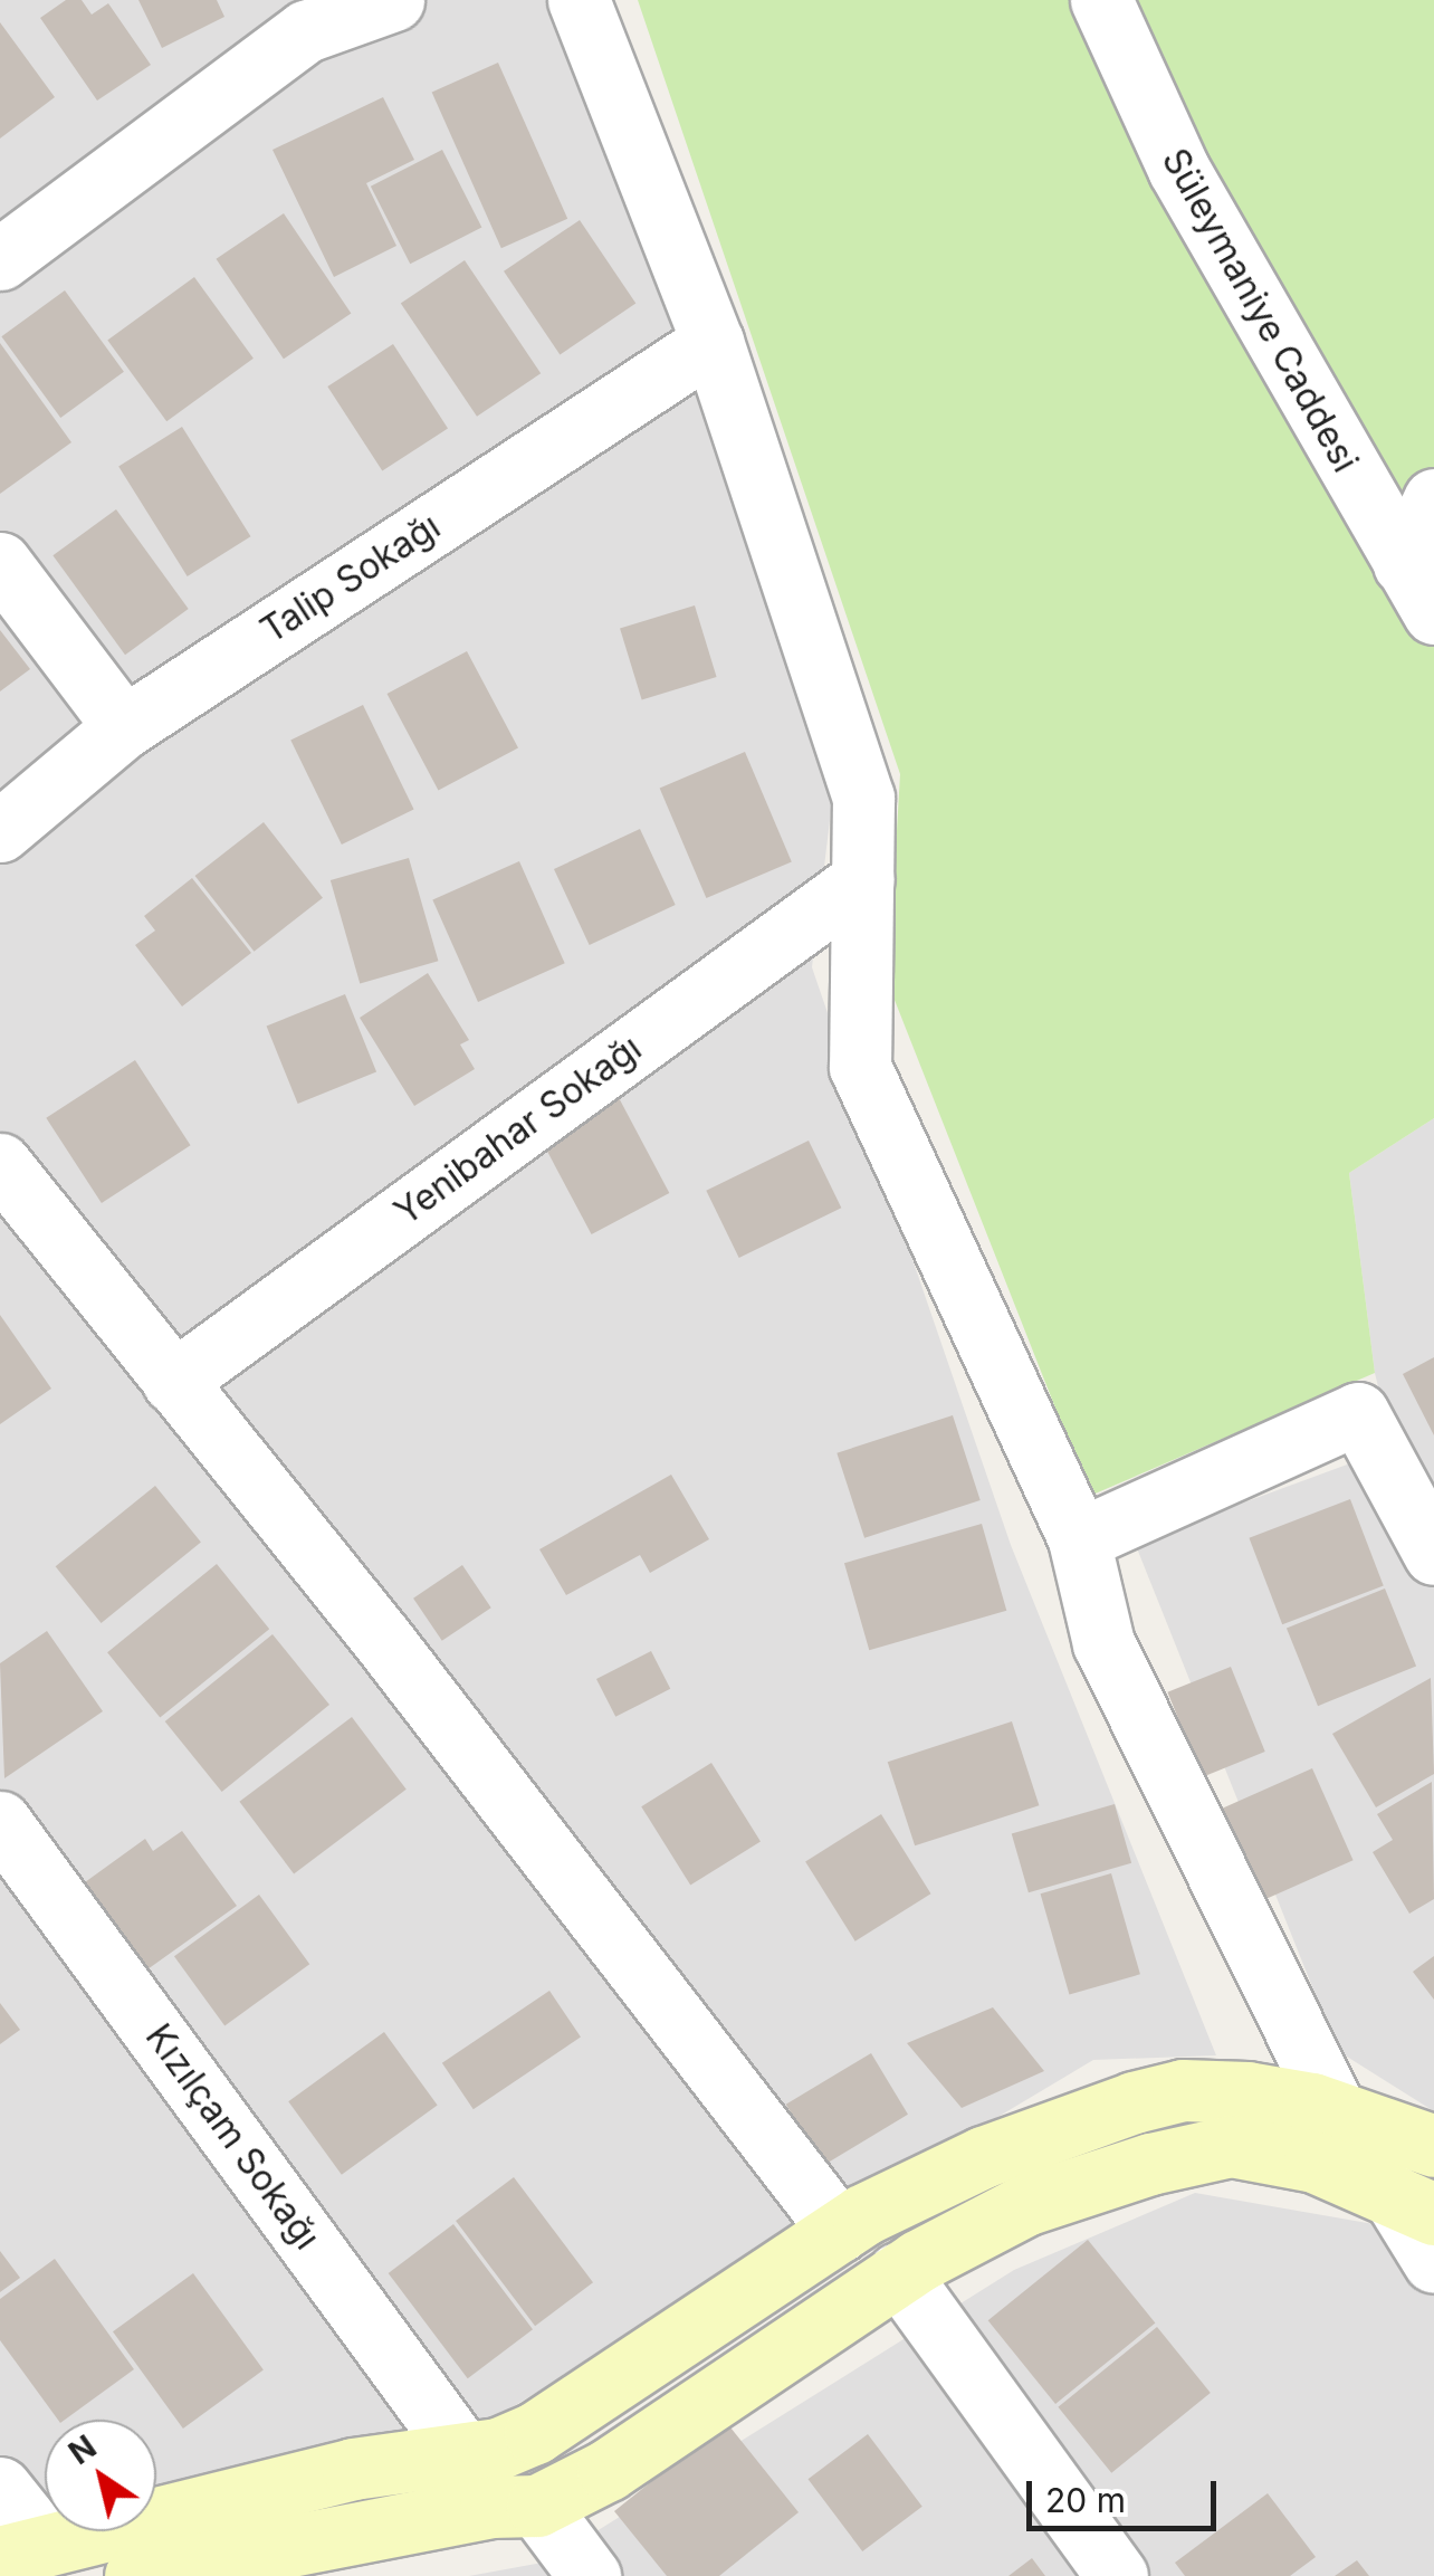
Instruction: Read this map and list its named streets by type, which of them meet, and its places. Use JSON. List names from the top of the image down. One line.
{"streets":{"street":["Süleymaniye Caddesi","Talip Sokağı","Yenibahar Sokağı","Kızılçam Sokağı"]},"scale_bar":"20 m","north":"top left"}
